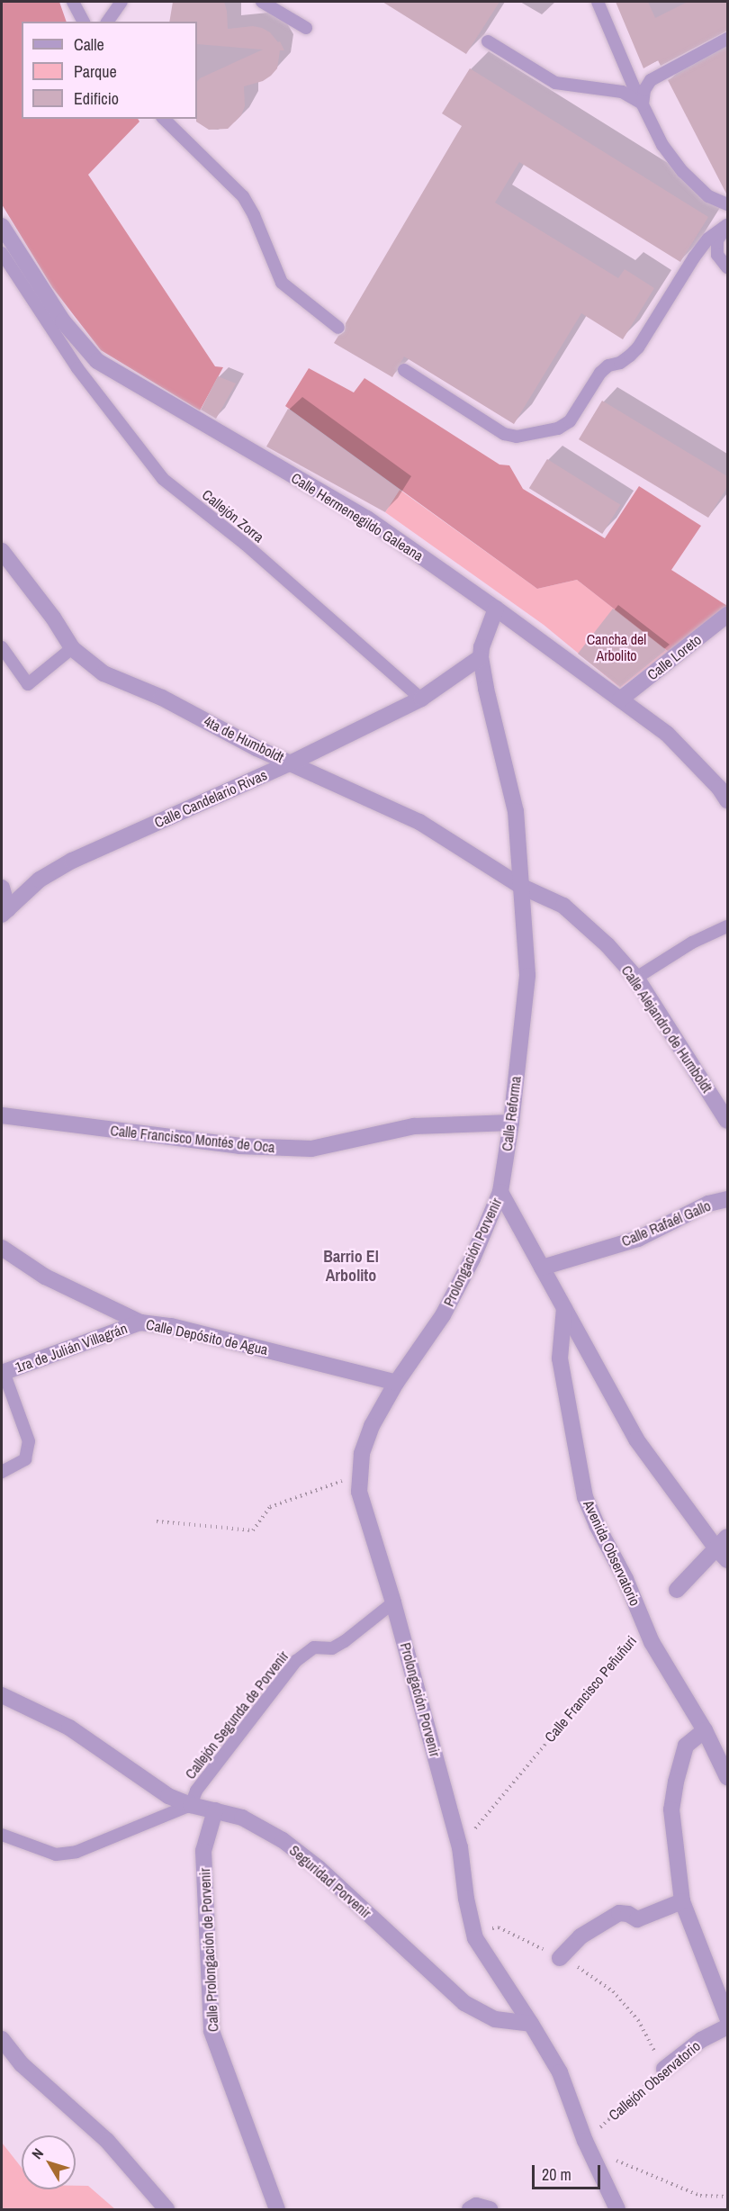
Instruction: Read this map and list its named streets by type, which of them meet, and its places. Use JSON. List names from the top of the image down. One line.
{"streets":{"street":["Calle Hermenegildo Galeana","Calle Loreto","4ta de Humboldt","Calle Candelario Rivas","Calle Alejandro de Humboldt","Calle Reforma","Calle Francisco Montés de Oca","Calle Rafaél Gallo","Prolongación Porvenir","Calle Depósito de Agua","1ra de Julián Villagrán","Avenida Observatorio","Seguridad Porvenir","Calle Prolongación de Porvenir","Callejón Observatorio"],"lane":["Callejón Zorra","Callejón Segunda de Porvenir"],"path":["Calle Francisco Peñuñuri"]},"crossings":[["Callejón Zorra","Calle Hermenegildo Galeana"],["Callejón Zorra","Calle Candelario Rivas"],["Calle Hermenegildo Galeana","Calle Loreto"],["Calle Hermenegildo Galeana","Calle Reforma"],["4ta de Humboldt","Calle Candelario Rivas"],["4ta de Humboldt","Calle Alejandro de Humboldt"],["4ta de Humboldt","Calle Reforma"],["Calle Candelario Rivas","Calle Reforma"],["Calle Alejandro de Humboldt","Calle Reforma"],["Calle Reforma","Calle Francisco Montés de Oca"],["Calle Reforma","Prolongación Porvenir"],["Prolongación Porvenir","Calle Depósito de Agua"],["Prolongación Porvenir","Calle Francisco Peñuñuri"],["Prolongación Porvenir","Callejón Segunda de Porvenir"],["Prolongación Porvenir","Seguridad Porvenir"],["Prolongación Porvenir","Callejón Observatorio"],["Calle Depósito de Agua","1ra de Julián Villagrán"],["Avenida Observatorio","Calle Francisco Peñuñuri"],["Callejón Segunda de Porvenir","Seguridad Porvenir"],["Seguridad Porvenir","Calle Prolongación de Porvenir"]],"districts":["Barrio El Arbolito"],"parks":["Cancha del Arbolito"],"legend":["Calle","Parque","Edificio"],"scale_bar":"20 m","north":"top left"}
